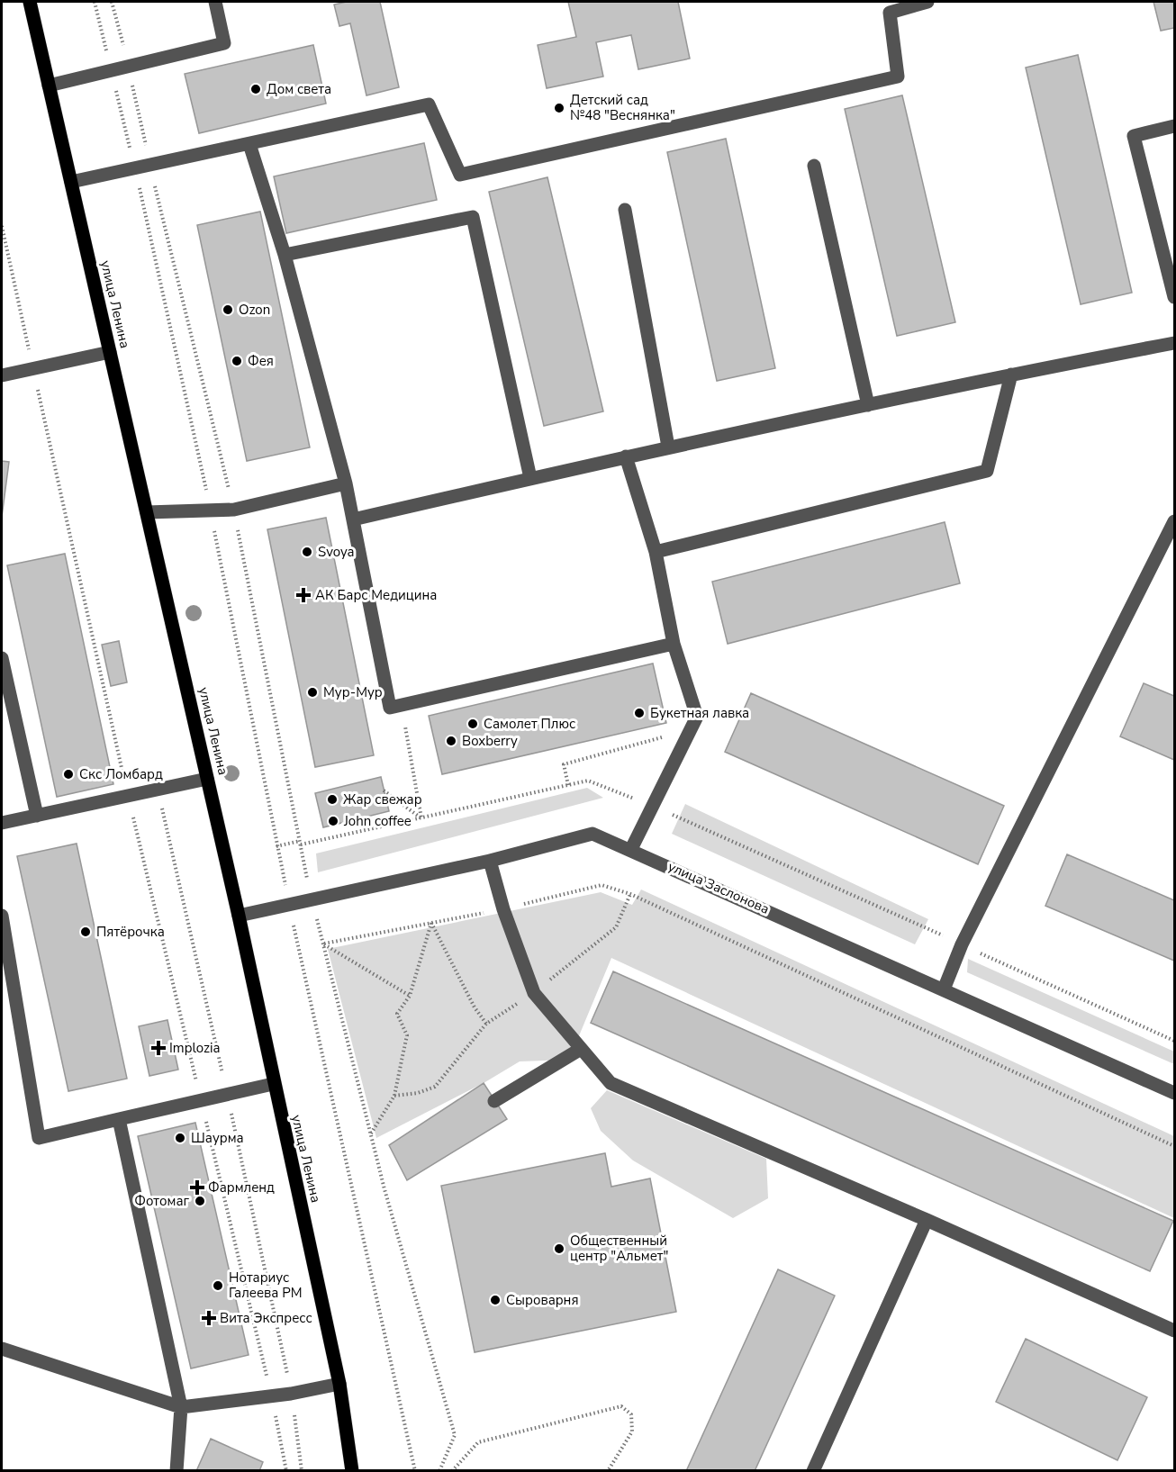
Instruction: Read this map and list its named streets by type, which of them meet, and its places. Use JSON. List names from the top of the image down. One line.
{"streets":{"main road":["улица Ленина"],"street":["улица Заслонова"]},"crossings":[["улица Ленина","улица Заслонова"]],"places":{"other":["Дом света","Детский сад №48 \"Веснянка\"","Ozon","Фея","Svoya","Мур-Мур","Букетная лавка","Самолет Плюс","Boxberry","Скс Ломбард","Жар свежар","John coffee","Пятёрочка","Шаурма","Фотомаг","Общественный центр \"Альмет\"","Нотариус Галеева РМ","Сыроварня"],"health":["АК Барс Медицина","Implozia","Фармленд","Вита Экспресс"]}}
